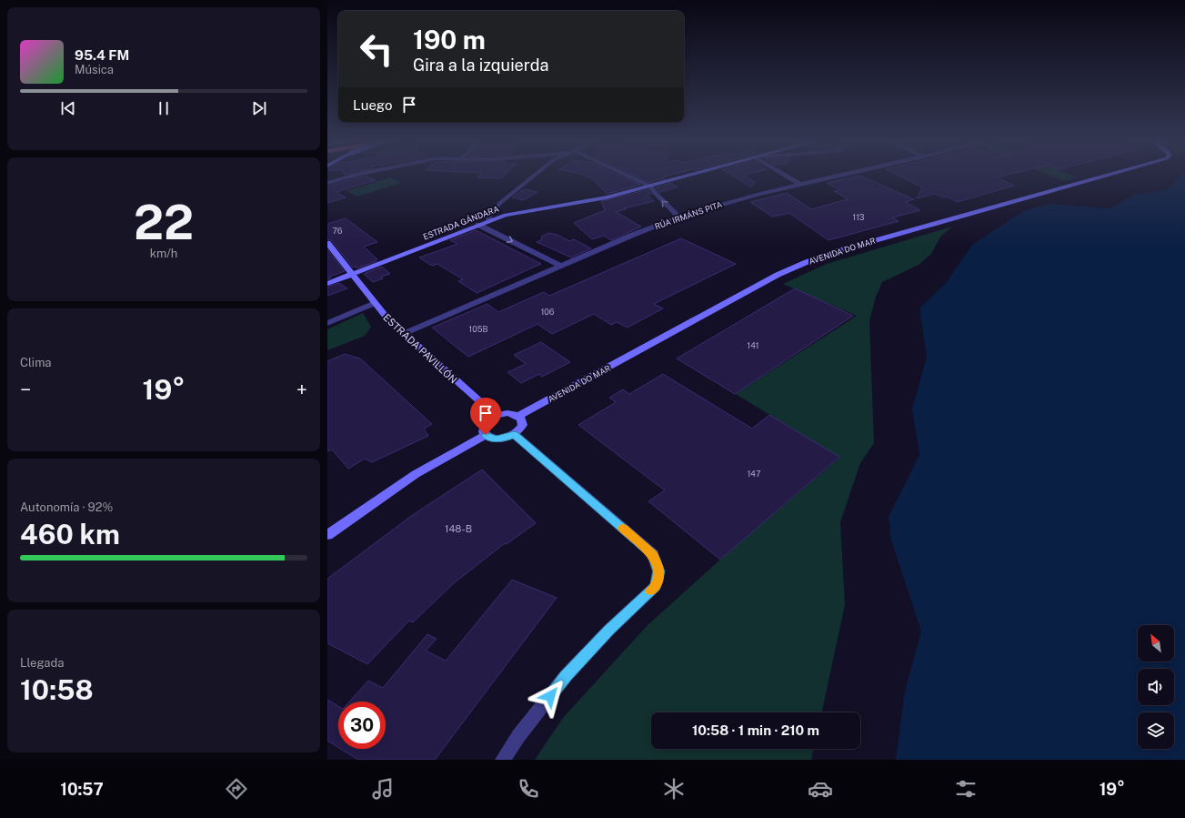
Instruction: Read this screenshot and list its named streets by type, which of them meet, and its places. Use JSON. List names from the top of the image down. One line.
{"streets":{"street":["RÚA IRMÁNS PITA","ESTRADA GÁNDARA","AVENIDA DO MAR","ESTRADA PAVILLÓN"]},"crossings":[["RÚA IRMÁNS PITA","ESTRADA PAVILLÓN"],["ESTRADA GÁNDARA","ESTRADA PAVILLÓN"],["AVENIDA DO MAR","ESTRADA PAVILLÓN"]],"house_numbers":["113","76","106","105B","141","147","148-B"],"north":"top left","page":{"turn":["190 m","Gira a la izquierda"],"song":["95.4 FM","Música"],"then":"Luego","tile":[["22","km/h"],"Clima",["Autonomía · 92%","460 km"],["Llegada","10:58"]],"heat":["−","19°","+"],"limit":"30","trip":"10:58 · 1 min · 210 m","tabs":["10:57","19°"]}}
